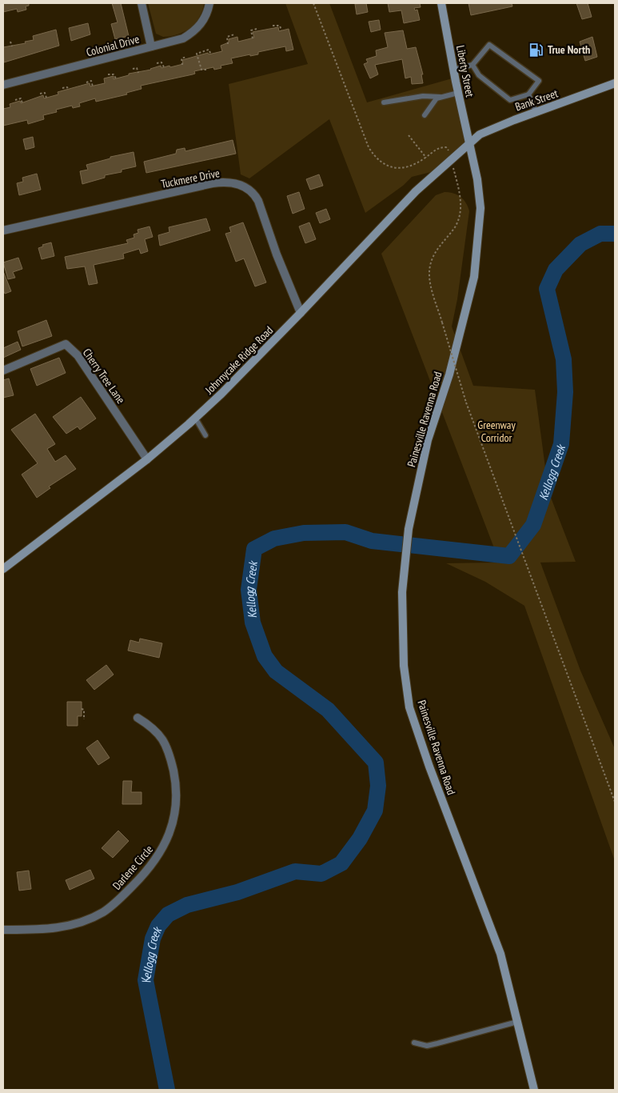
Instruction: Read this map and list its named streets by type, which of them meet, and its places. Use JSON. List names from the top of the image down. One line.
{"streets":{"street":["Colonial Drive","Liberty Street","Bank Street","Tuckmere Drive","Johnnycake Ridge Road","Cherry Tree Lane","Painesville Ravenna Road","Darlene Circle"]},"crossings":[["Liberty Street","Bank Street"],["Liberty Street","Johnnycake Ridge Road"],["Liberty Street","Painesville Ravenna Road"],["Bank Street","Johnnycake Ridge Road"],["Bank Street","Painesville Ravenna Road"],["Tuckmere Drive","Johnnycake Ridge Road"],["Johnnycake Ridge Road","Cherry Tree Lane"],["Johnnycake Ridge Road","Painesville Ravenna Road"]],"water":["Kellogg Creek"],"parks":["Greenway Corridor"],"places":{"fuel station":["True North"]}}
